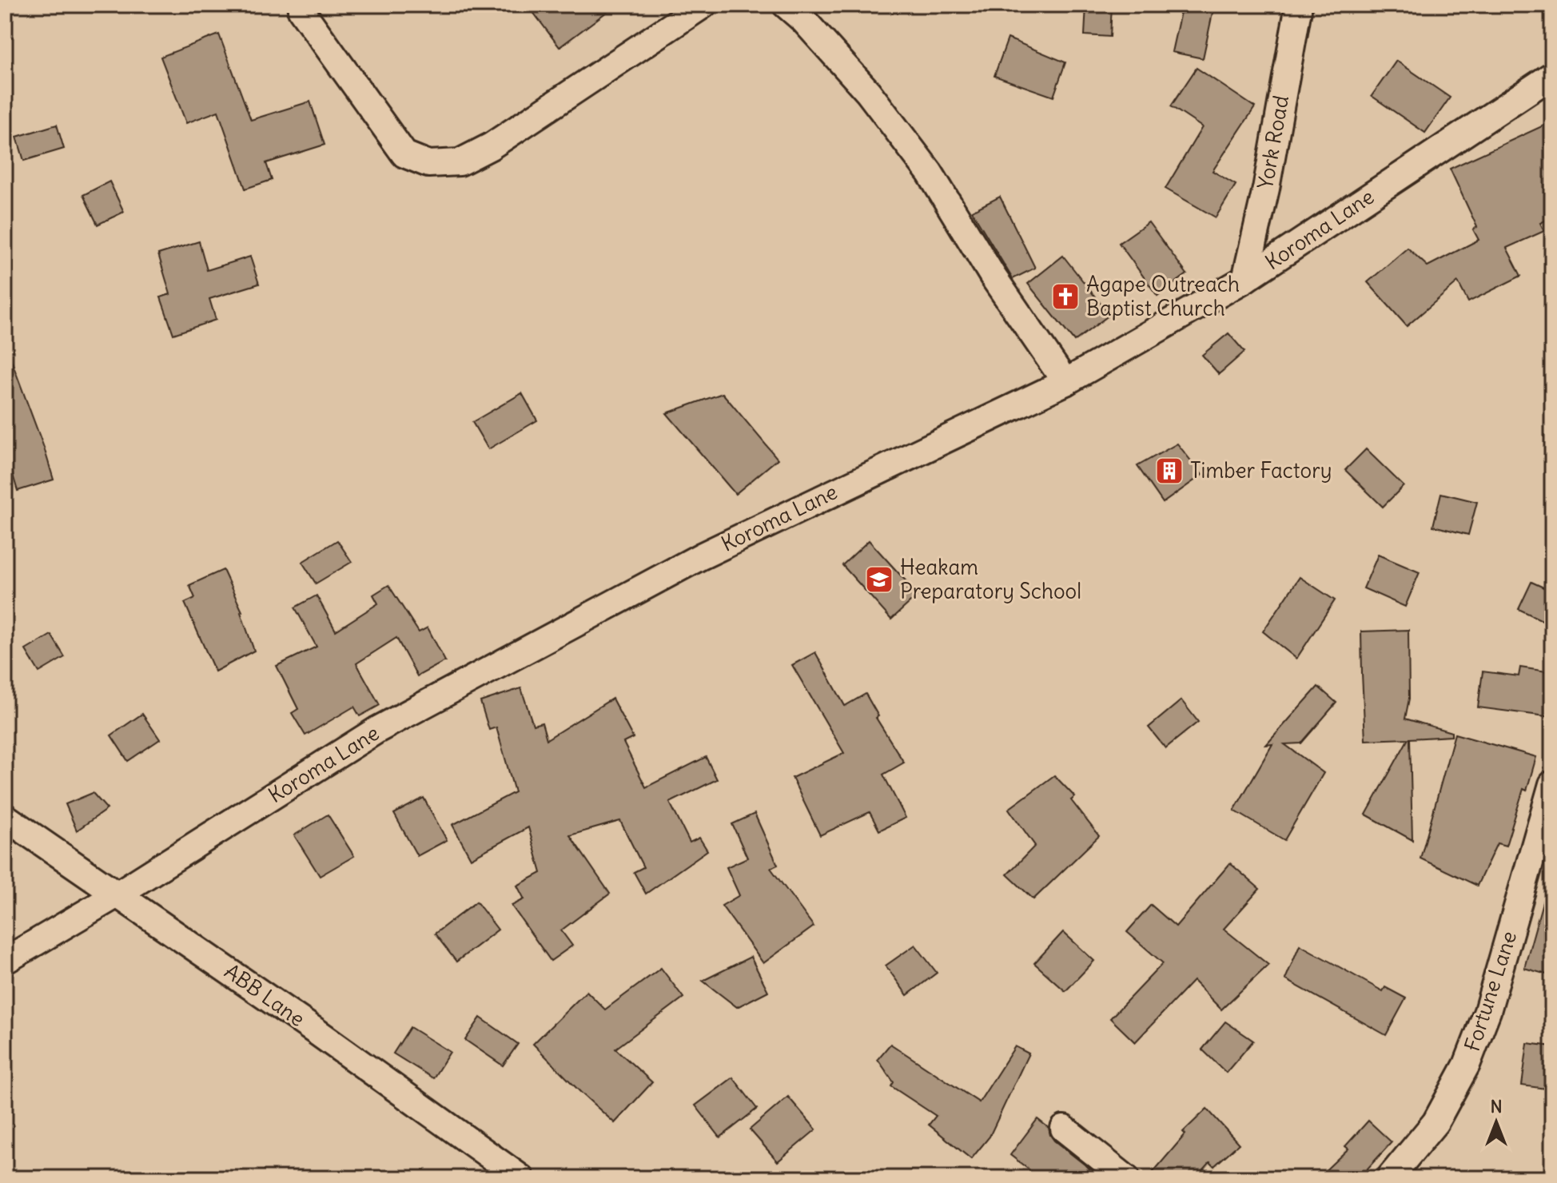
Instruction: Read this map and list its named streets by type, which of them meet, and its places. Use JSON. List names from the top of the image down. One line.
{"streets":{"street":["York Road","Koroma Lane","Fortune Lane","ABB Lane"]},"crossings":[["York Road","Koroma Lane"],["Koroma Lane","ABB Lane"]],"places":{"church":["Agape Outreach Baptist Church"],"building":["Timber Factory"],"school or university":["Heakam Preparatory School"]},"north":"top"}
